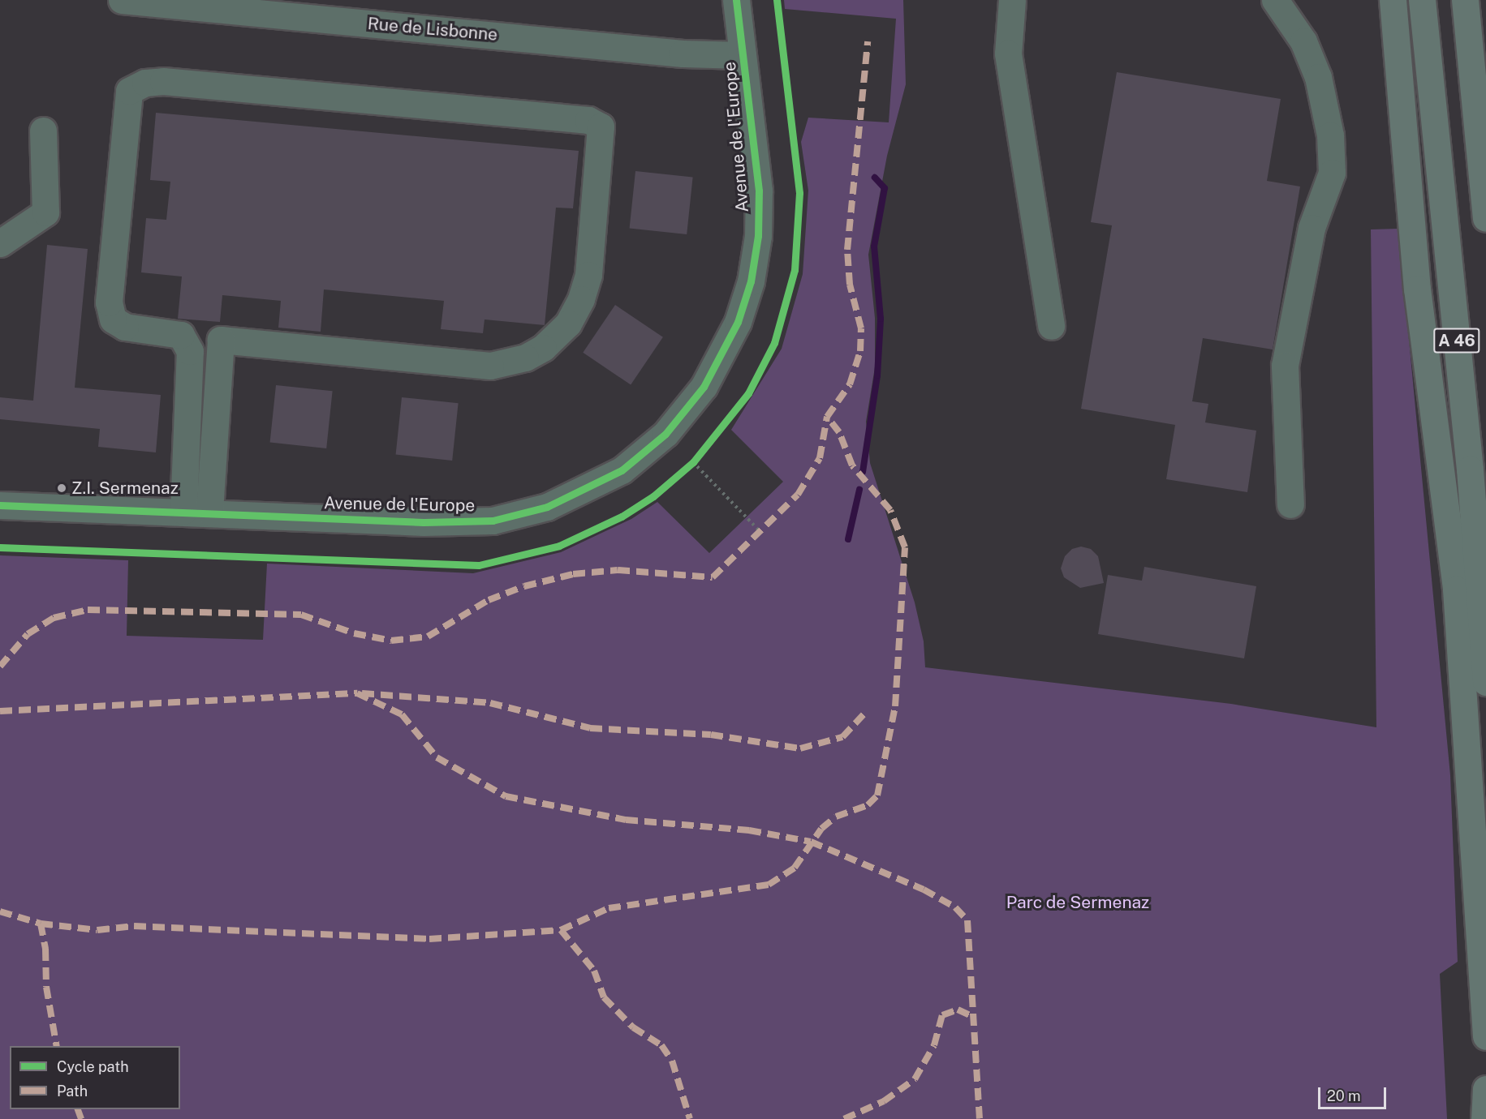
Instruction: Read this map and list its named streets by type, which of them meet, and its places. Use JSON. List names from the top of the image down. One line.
{"streets":{"highway":["A 46"],"street":["Rue de Lisbonne","Avenue de l'Europe"]},"crossings":[["Rue de Lisbonne","Avenue de l'Europe"]],"parks":["Parc de Sermenaz"],"places":["Z.I. Sermenaz"],"legend":["Cycle path","Path"],"scale_bar":"20 m"}
